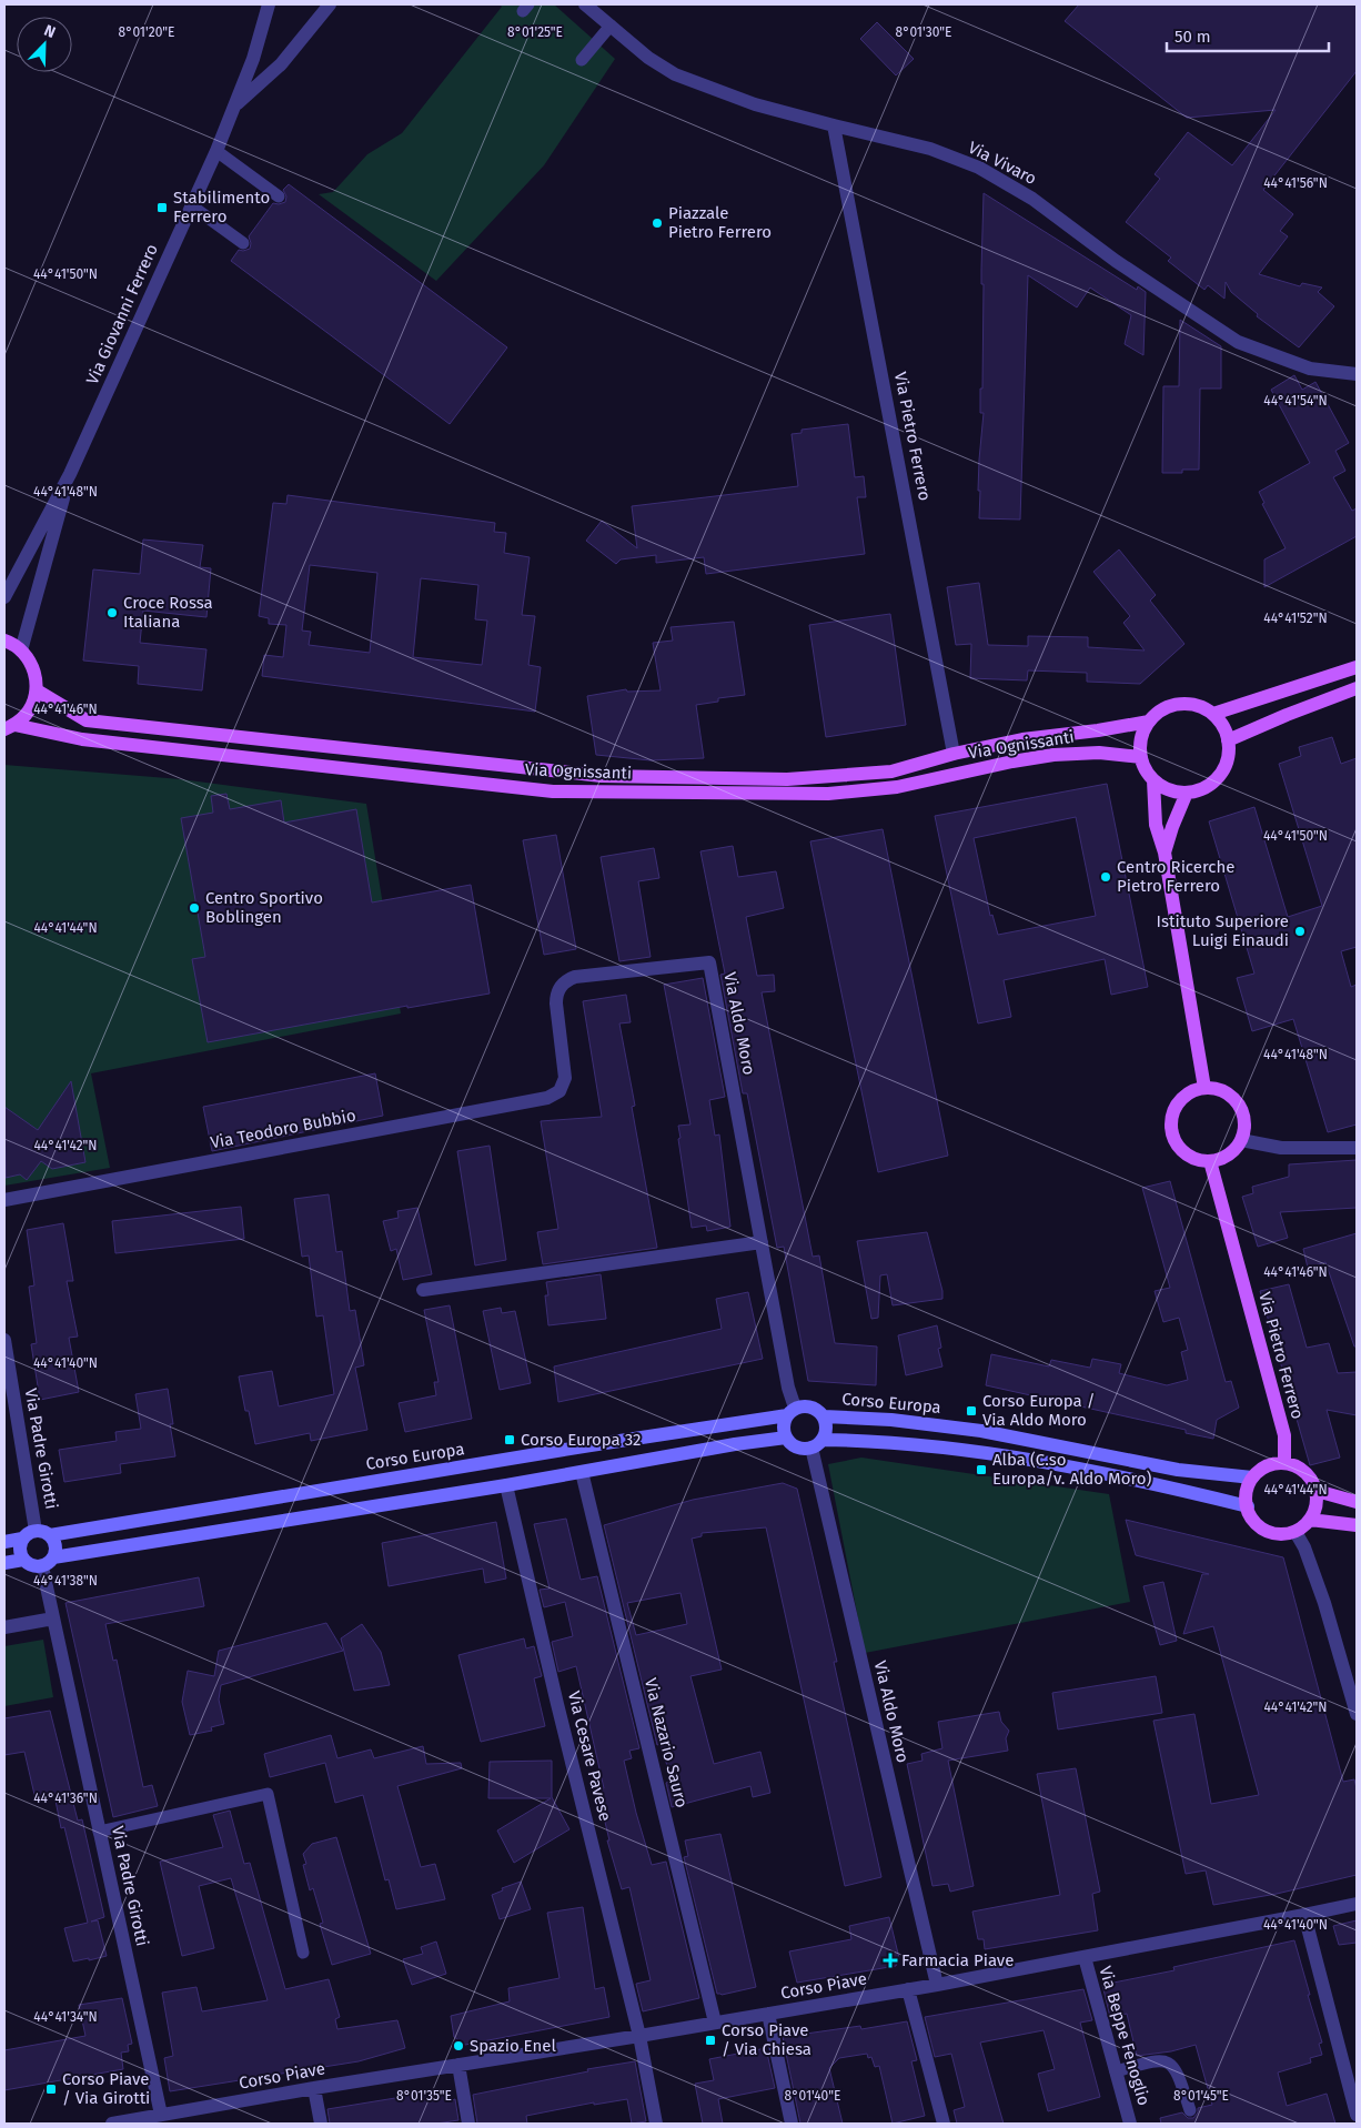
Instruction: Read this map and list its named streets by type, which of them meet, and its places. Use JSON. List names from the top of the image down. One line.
{"streets":{"main road":["Via Pietro Ferrero","Via Ognissanti","Corso Europa"],"street":["Via Vivaro","Via Giovanni Ferrero","Via Aldo Moro","Via Teodoro Bubbio","Via Padre Girotti","Via Nazario Sauro","Via Cesare Pavese","Corso Piave","Via Beppe Fenoglio"]},"crossings":[["Via Vivaro","Via Pietro Ferrero"],["Via Pietro Ferrero","Via Ognissanti"],["Via Pietro Ferrero","Corso Europa"],["Via Aldo Moro","Via Teodoro Bubbio"],["Via Aldo Moro","Corso Europa"],["Via Aldo Moro","Corso Piave"],["Corso Europa","Via Padre Girotti"],["Via Padre Girotti","Corso Piave"],["Via Nazario Sauro","Corso Piave"],["Via Cesare Pavese","Corso Piave"],["Corso Piave","Via Beppe Fenoglio"]],"places":{"transit":["Stabilimento Ferrero","Corso Europa / Via Aldo Moro","Corso Europa 32","Alba (C.so Europa/v. Aldo Moro)","Corso Piave / Via Chiesa","Corso Piave / Via Girotti"],"other":["Piazzale Pietro Ferrero","Croce Rossa Italiana","Centro Ricerche Pietro Ferrero","Centro Sportivo Boblingen","Istituto Superiore Luigi Einaudi","Spazio Enel"],"health":["Farmacia Piave"]},"scale_bar":"50 m","north":"top right","coordinates":["8°01'20\"E","8°01'25\"E","8°01'30\"E","44°41'56\"N","44°41'50\"N","44°41'54\"N","44°41'48\"N","44°41'52\"N","44°41'46\"N","44°41'44\"N","44°41'42\"N","44°41'40\"N","44°41'38\"N","44°41'36\"N","44°41'34\"N","8°01'35\"E","8°01'40\"E","8°01'45\"E"]}
